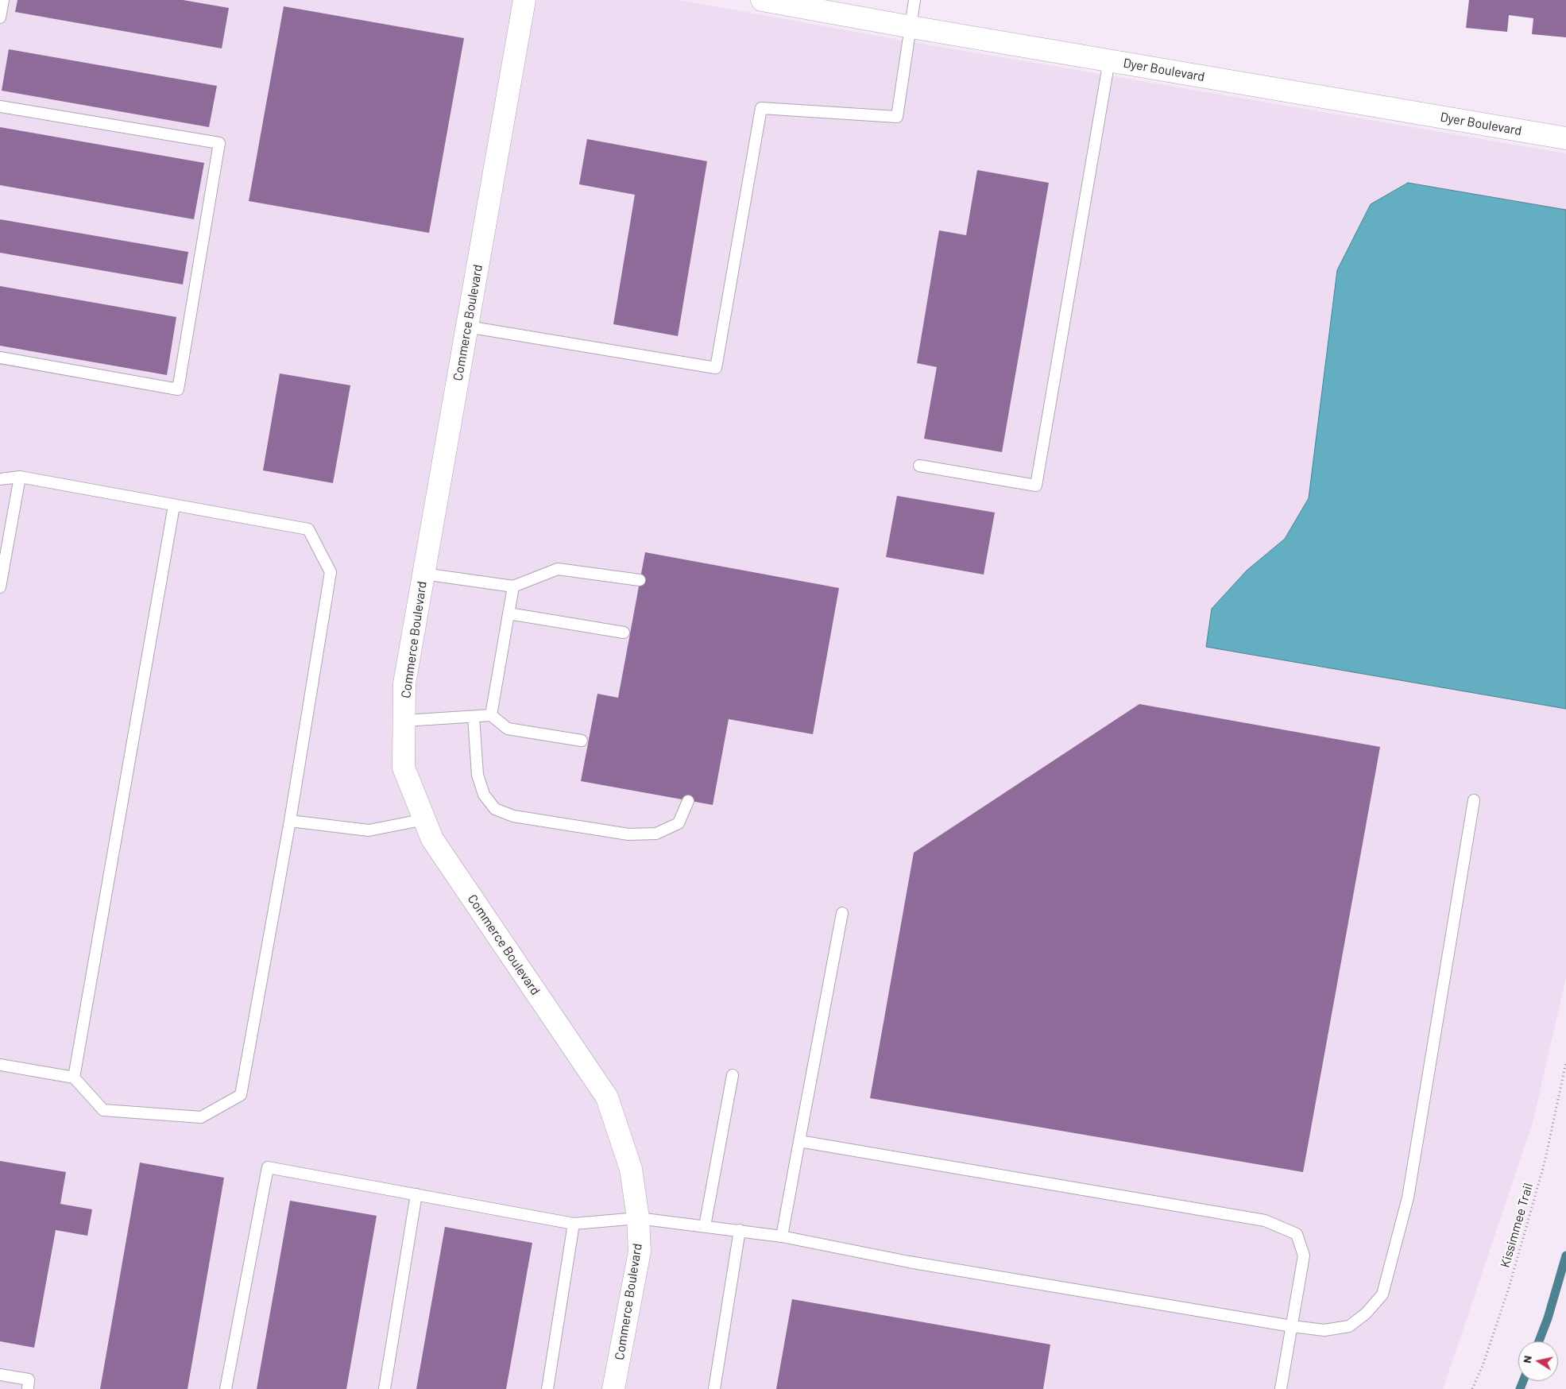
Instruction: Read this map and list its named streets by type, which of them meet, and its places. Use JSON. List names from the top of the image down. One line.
{"streets":{"street":["Dyer Boulevard","Commerce Boulevard"],"path":["Kissimmee Trail"]},"north":"left"}
